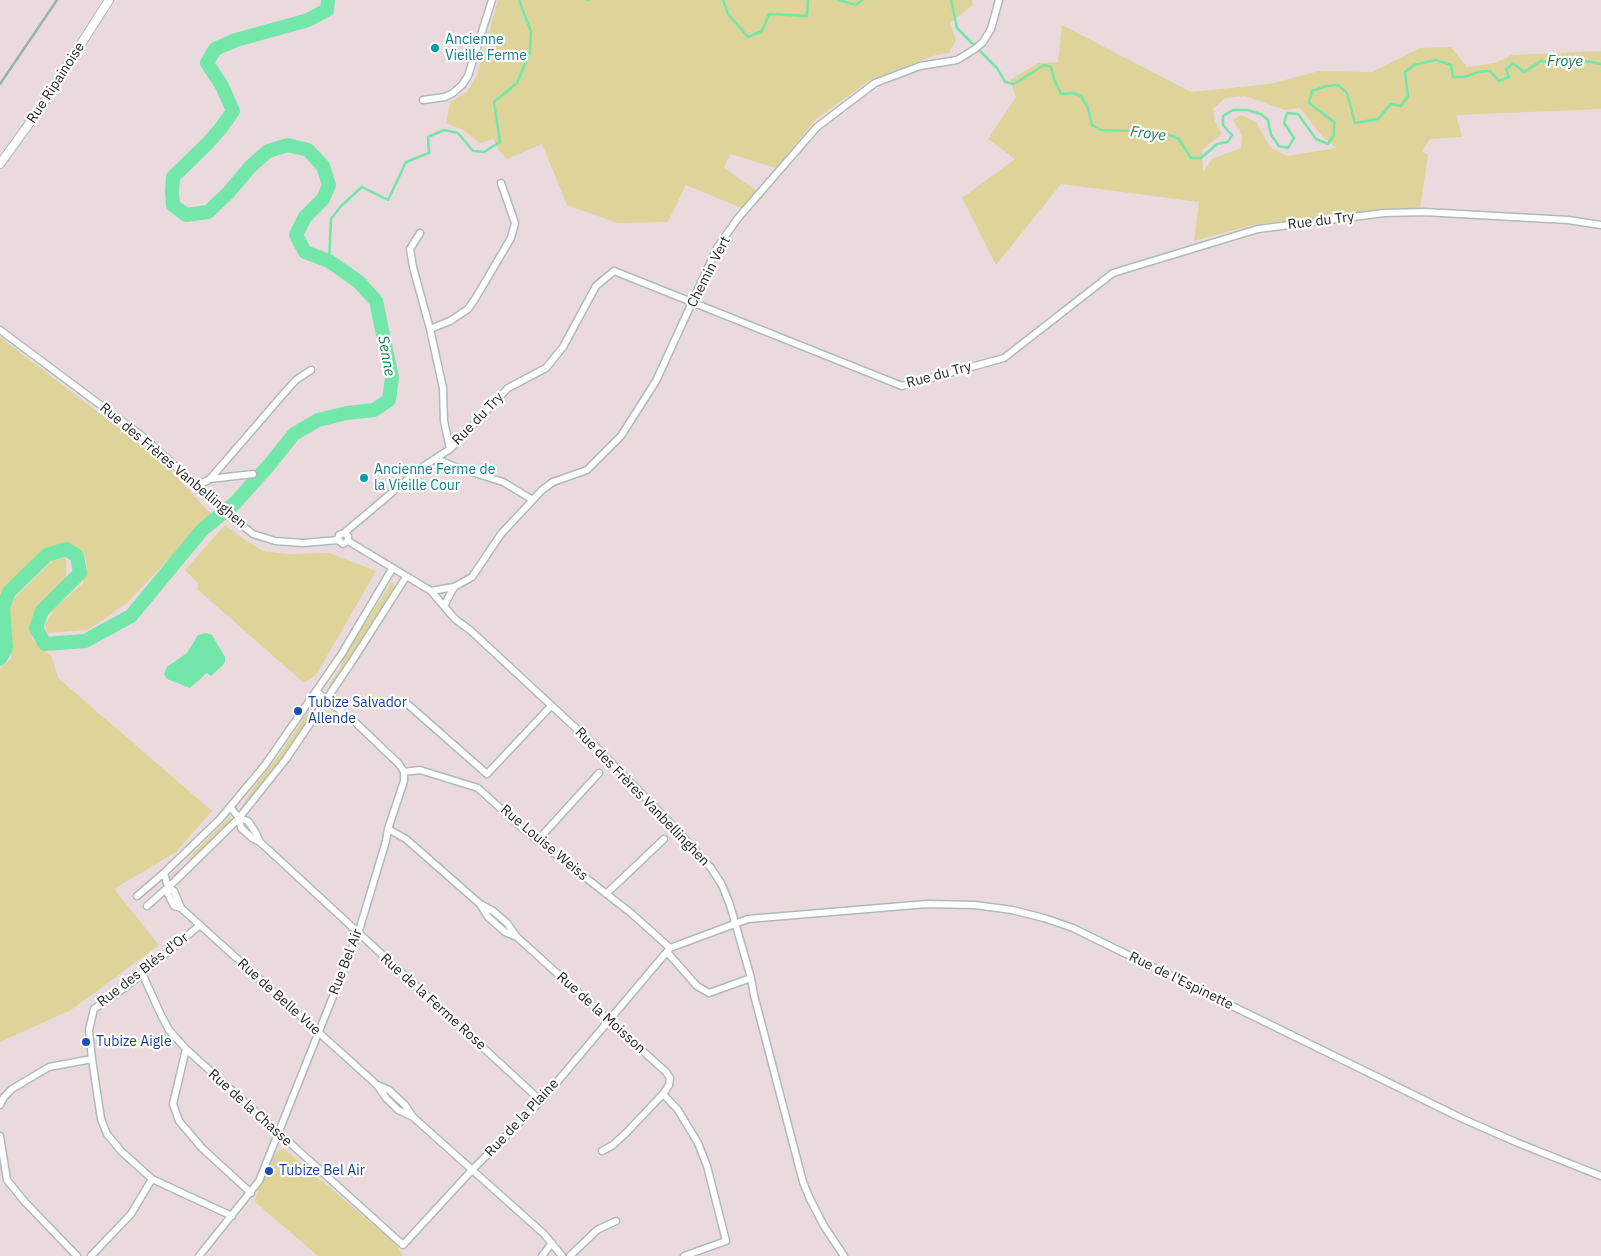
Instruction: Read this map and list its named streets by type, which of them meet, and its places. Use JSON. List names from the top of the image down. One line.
{"streets":{"street":["Rue Ripainoise","Rue du Try","Chemin Vert","Rue des Frères Vanbellinghen","Rue Louise Weiss","Rue Bel Air","Rue des Blés d'Or","Rue de l'Espinette","Rue de Belle Vue","Rue de la Ferme Rose","Rue de la Moisson","Rue de la Chasse","Rue de la Plaine"]},"crossings":[["Rue du Try","Chemin Vert"],["Rue du Try","Rue des Frères Vanbellinghen"],["Chemin Vert","Rue des Frères Vanbellinghen"],["Rue des Frères Vanbellinghen","Rue Louise Weiss"],["Rue des Frères Vanbellinghen","Rue de l'Espinette"],["Rue Louise Weiss","Rue Bel Air"],["Rue Louise Weiss","Rue de l'Espinette"],["Rue Louise Weiss","Rue de la Plaine"],["Rue Bel Air","Rue des Blés d'Or"],["Rue Bel Air","Rue de Belle Vue"],["Rue Bel Air","Rue de la Ferme Rose"],["Rue Bel Air","Rue de la Moisson"],["Rue Bel Air","Rue de la Chasse"],["Rue des Blés d'Or","Rue de Belle Vue"],["Rue des Blés d'Or","Rue de la Chasse"],["Rue de l'Espinette","Rue de la Plaine"],["Rue de Belle Vue","Rue de la Plaine"],["Rue de la Ferme Rose","Rue de la Plaine"],["Rue de la Moisson","Rue de la Plaine"],["Rue de la Chasse","Rue de la Plaine"]],"water":["Froye","Senne"],"places":["Ancienne Vieille Ferme","Ancienne Ferme de la Vieille Cour","Tubize Salvador Allende","Tubize Aigle","Tubize Bel Air"]}
